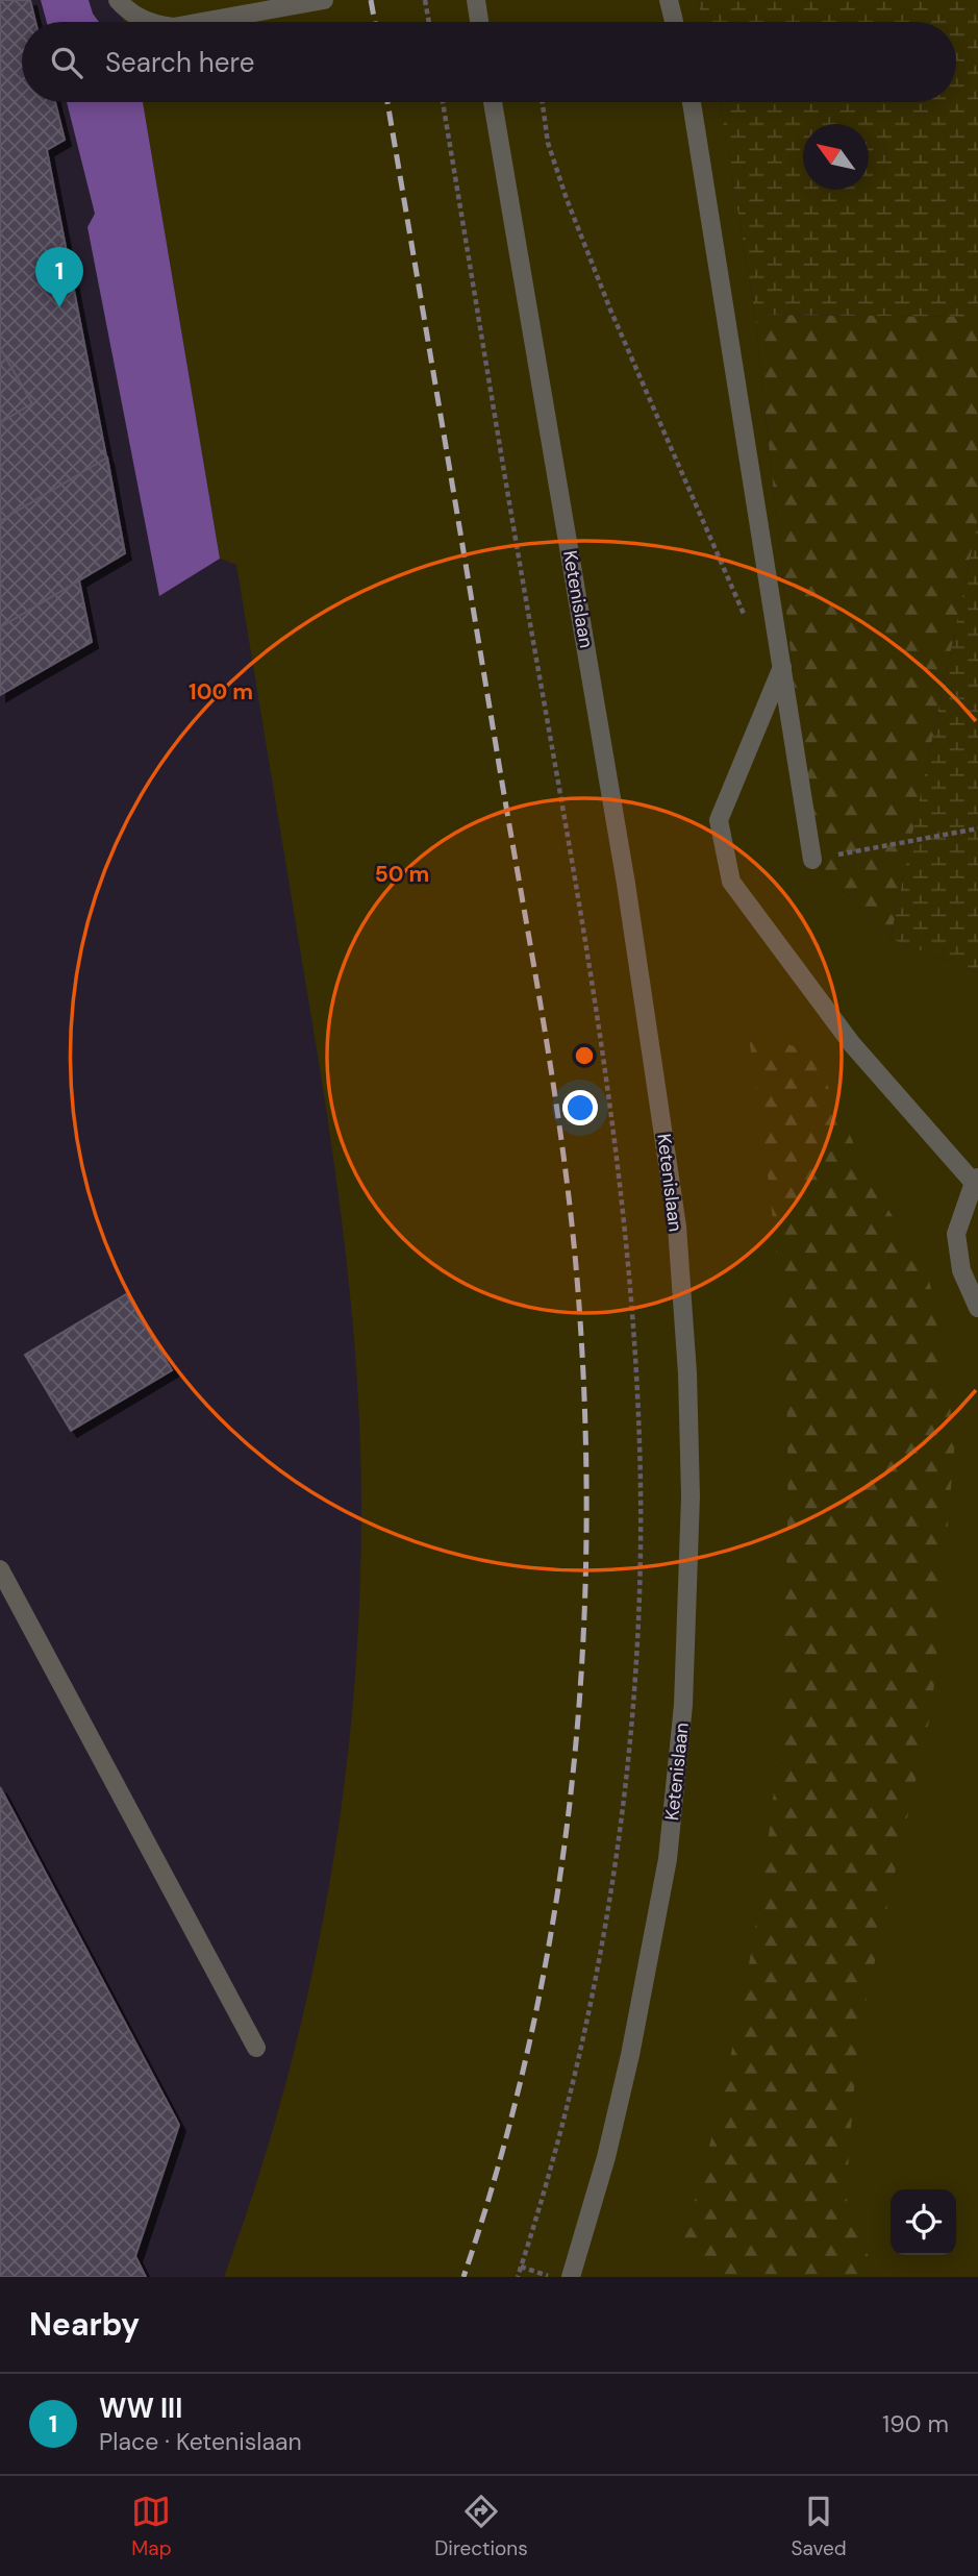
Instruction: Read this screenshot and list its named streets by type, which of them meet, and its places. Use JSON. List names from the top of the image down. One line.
{"streets":{"street":["Ketenislaan"]},"north":"top left","page":{"search":"Search here","pins":"1","heading":"Nearby","list":[{"mark":"1","name":"WW III","note":"Place · Ketenislaan","value":"190 m"}],"nav":["Map","Directions","Saved"]},"rings":["100 m","50 m"]}
